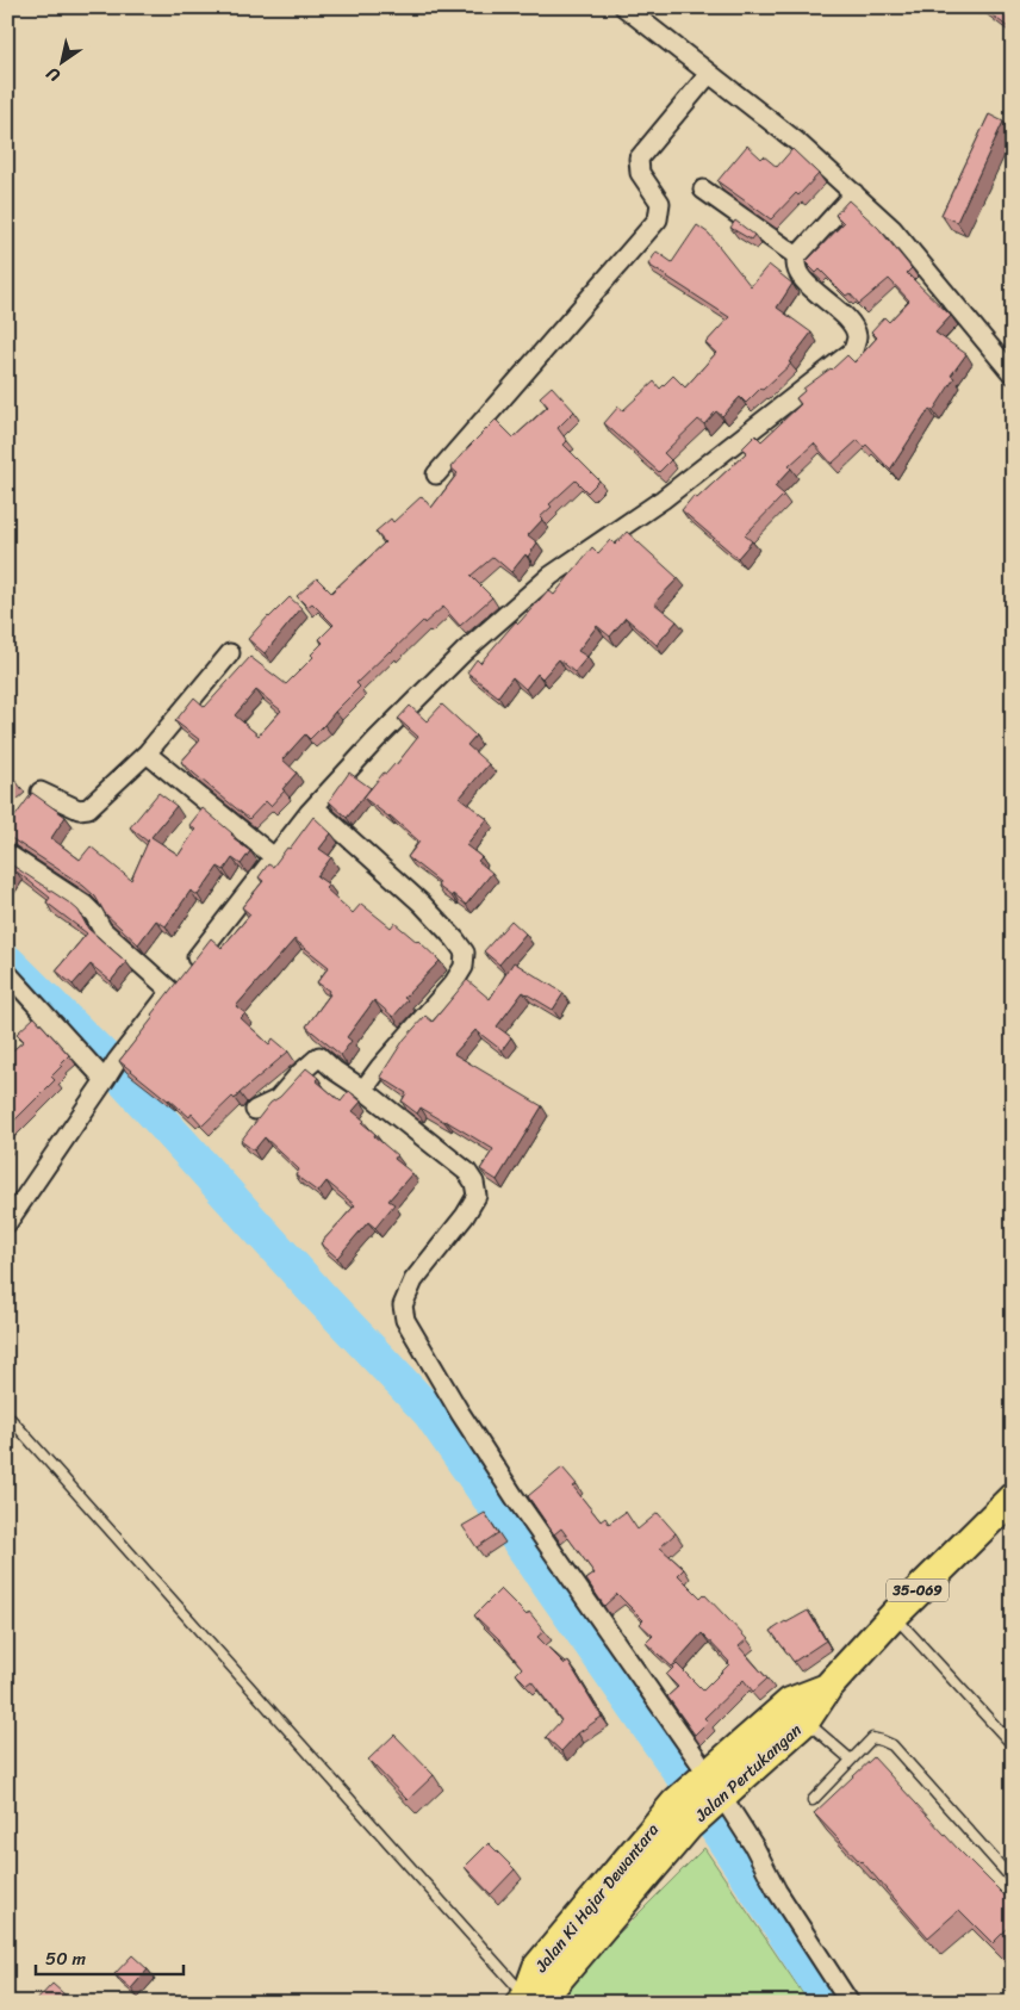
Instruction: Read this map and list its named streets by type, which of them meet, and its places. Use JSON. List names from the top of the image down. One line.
{"streets":{"main road":["35-069","Jalan Pertukangan","Jalan Ki Hajar Dewantara"]},"crossings":[["Jalan Pertukangan","Jalan Ki Hajar Dewantara"]],"scale_bar":"50 m","north":"bottom left"}
